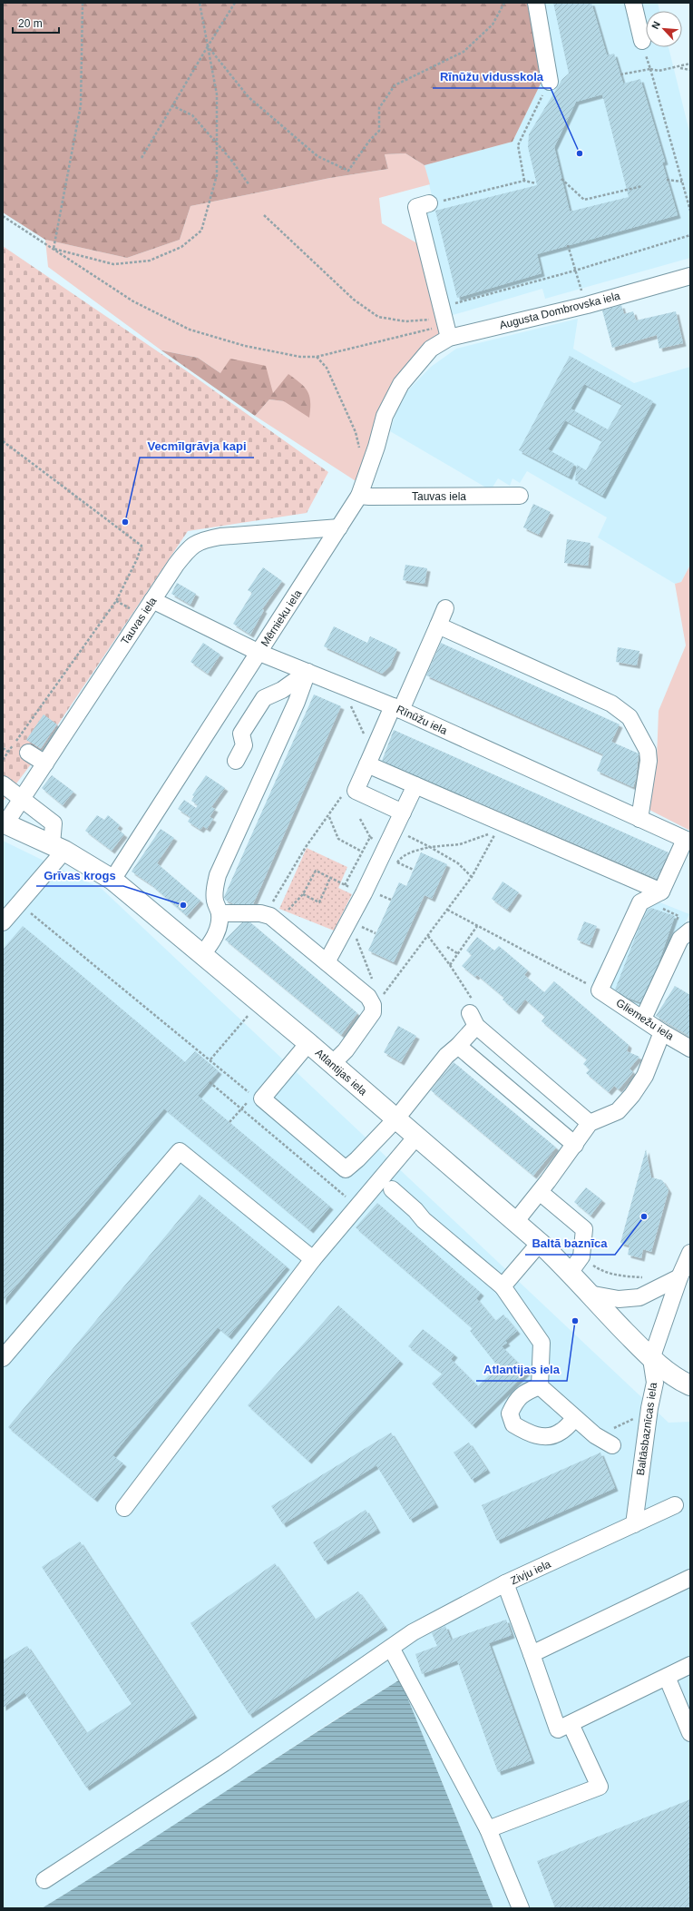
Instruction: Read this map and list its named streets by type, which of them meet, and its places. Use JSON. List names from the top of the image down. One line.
{"streets":{"main road":["Atlantijas iela"],"street":["Augusta Dombrovska iela","Tauvas iela","Mērnieku iela","Rīnūžu iela","Gliemežu iela","Baltāsbaznīcas iela","Zivju iela"]},"crossings":[["Augusta Dombrovska iela","Mērnieku iela"],["Tauvas iela","Mērnieku iela"],["Tauvas iela","Rīnūžu iela"],["Tauvas iela","Atlantijas iela"],["Mērnieku iela","Rīnūžu iela"],["Mērnieku iela","Atlantijas iela"],["Atlantijas iela","Baltāsbaznīcas iela"],["Baltāsbaznīcas iela","Zivju iela"]],"places":["Rīnūžu vidusskola","Vecmīlgrāvja kapi","Grīvas krogs","Baltā baznīca","Atlantijas iela"],"scale_bar":"20 m","north":"top left"}
